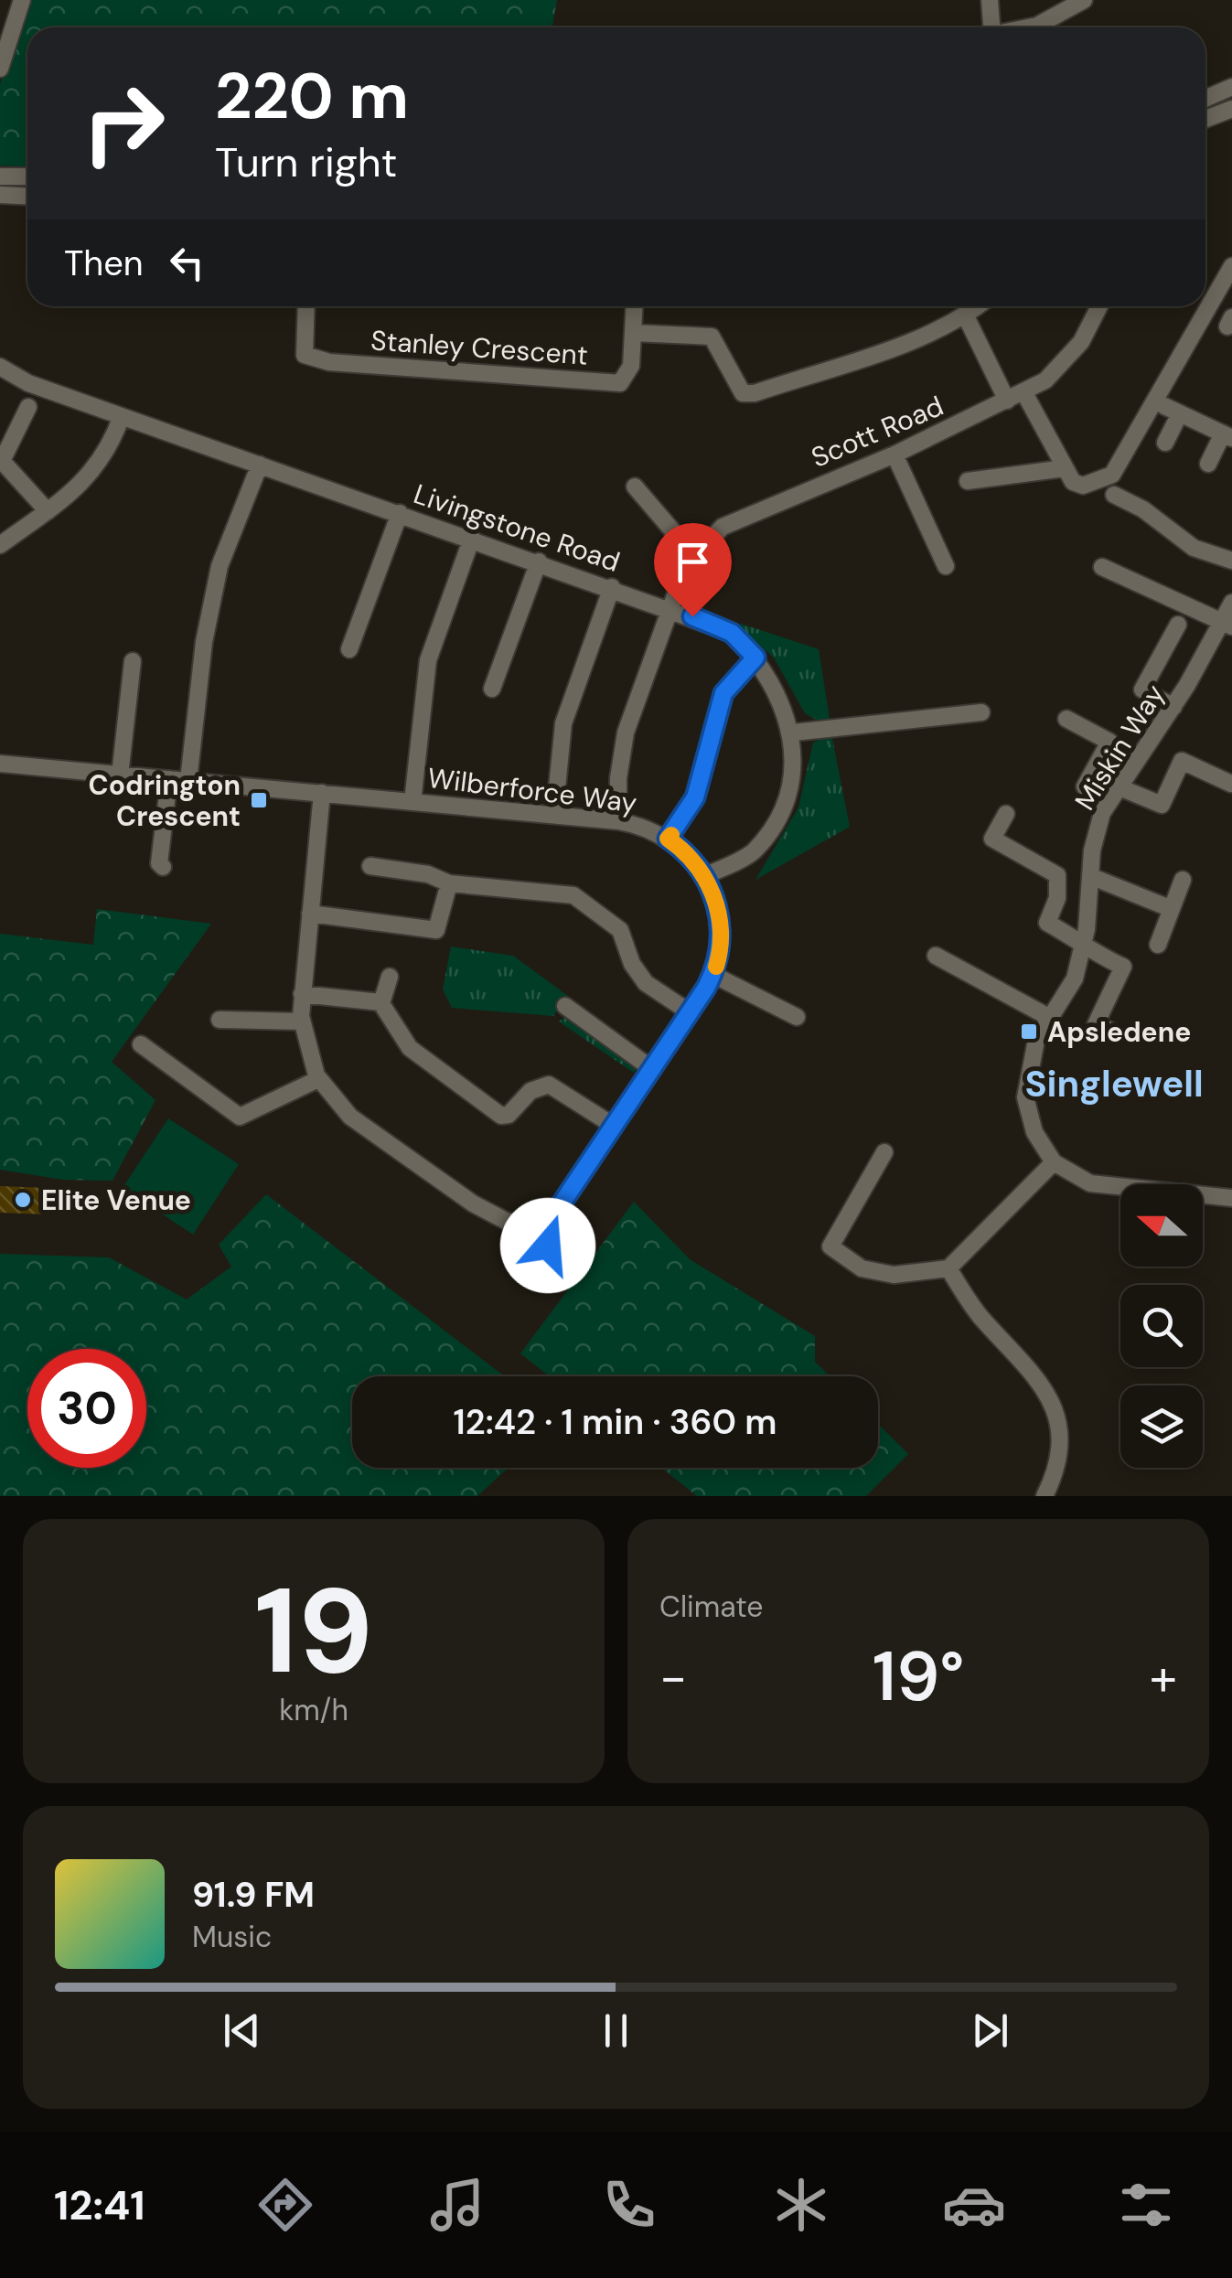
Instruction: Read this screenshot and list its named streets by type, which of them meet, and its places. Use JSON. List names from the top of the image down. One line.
{"streets":{"street":["Stanley Crescent","Scott Road","Livingstone Road","Miskin Way","Wilberforce Way"]},"crossings":[["Scott Road","Livingstone Road"],["Scott Road","Wilberforce Way"],["Livingstone Road","Wilberforce Way"]],"districts":["Singlewell"],"places":{"transit":["Codrington Crescent","Apsledene"],"other":["Elite Venue"]},"north":"left","page":{"turn":["220 m","Turn right"],"then":"Then","limit":"30","trip":"12:42 · 1 min · 360 m","tile":[["19","km/h"],"Climate"],"heat":["−","19°","+"],"song":["91.9 FM","Music"],"tabs":"12:41"}}
